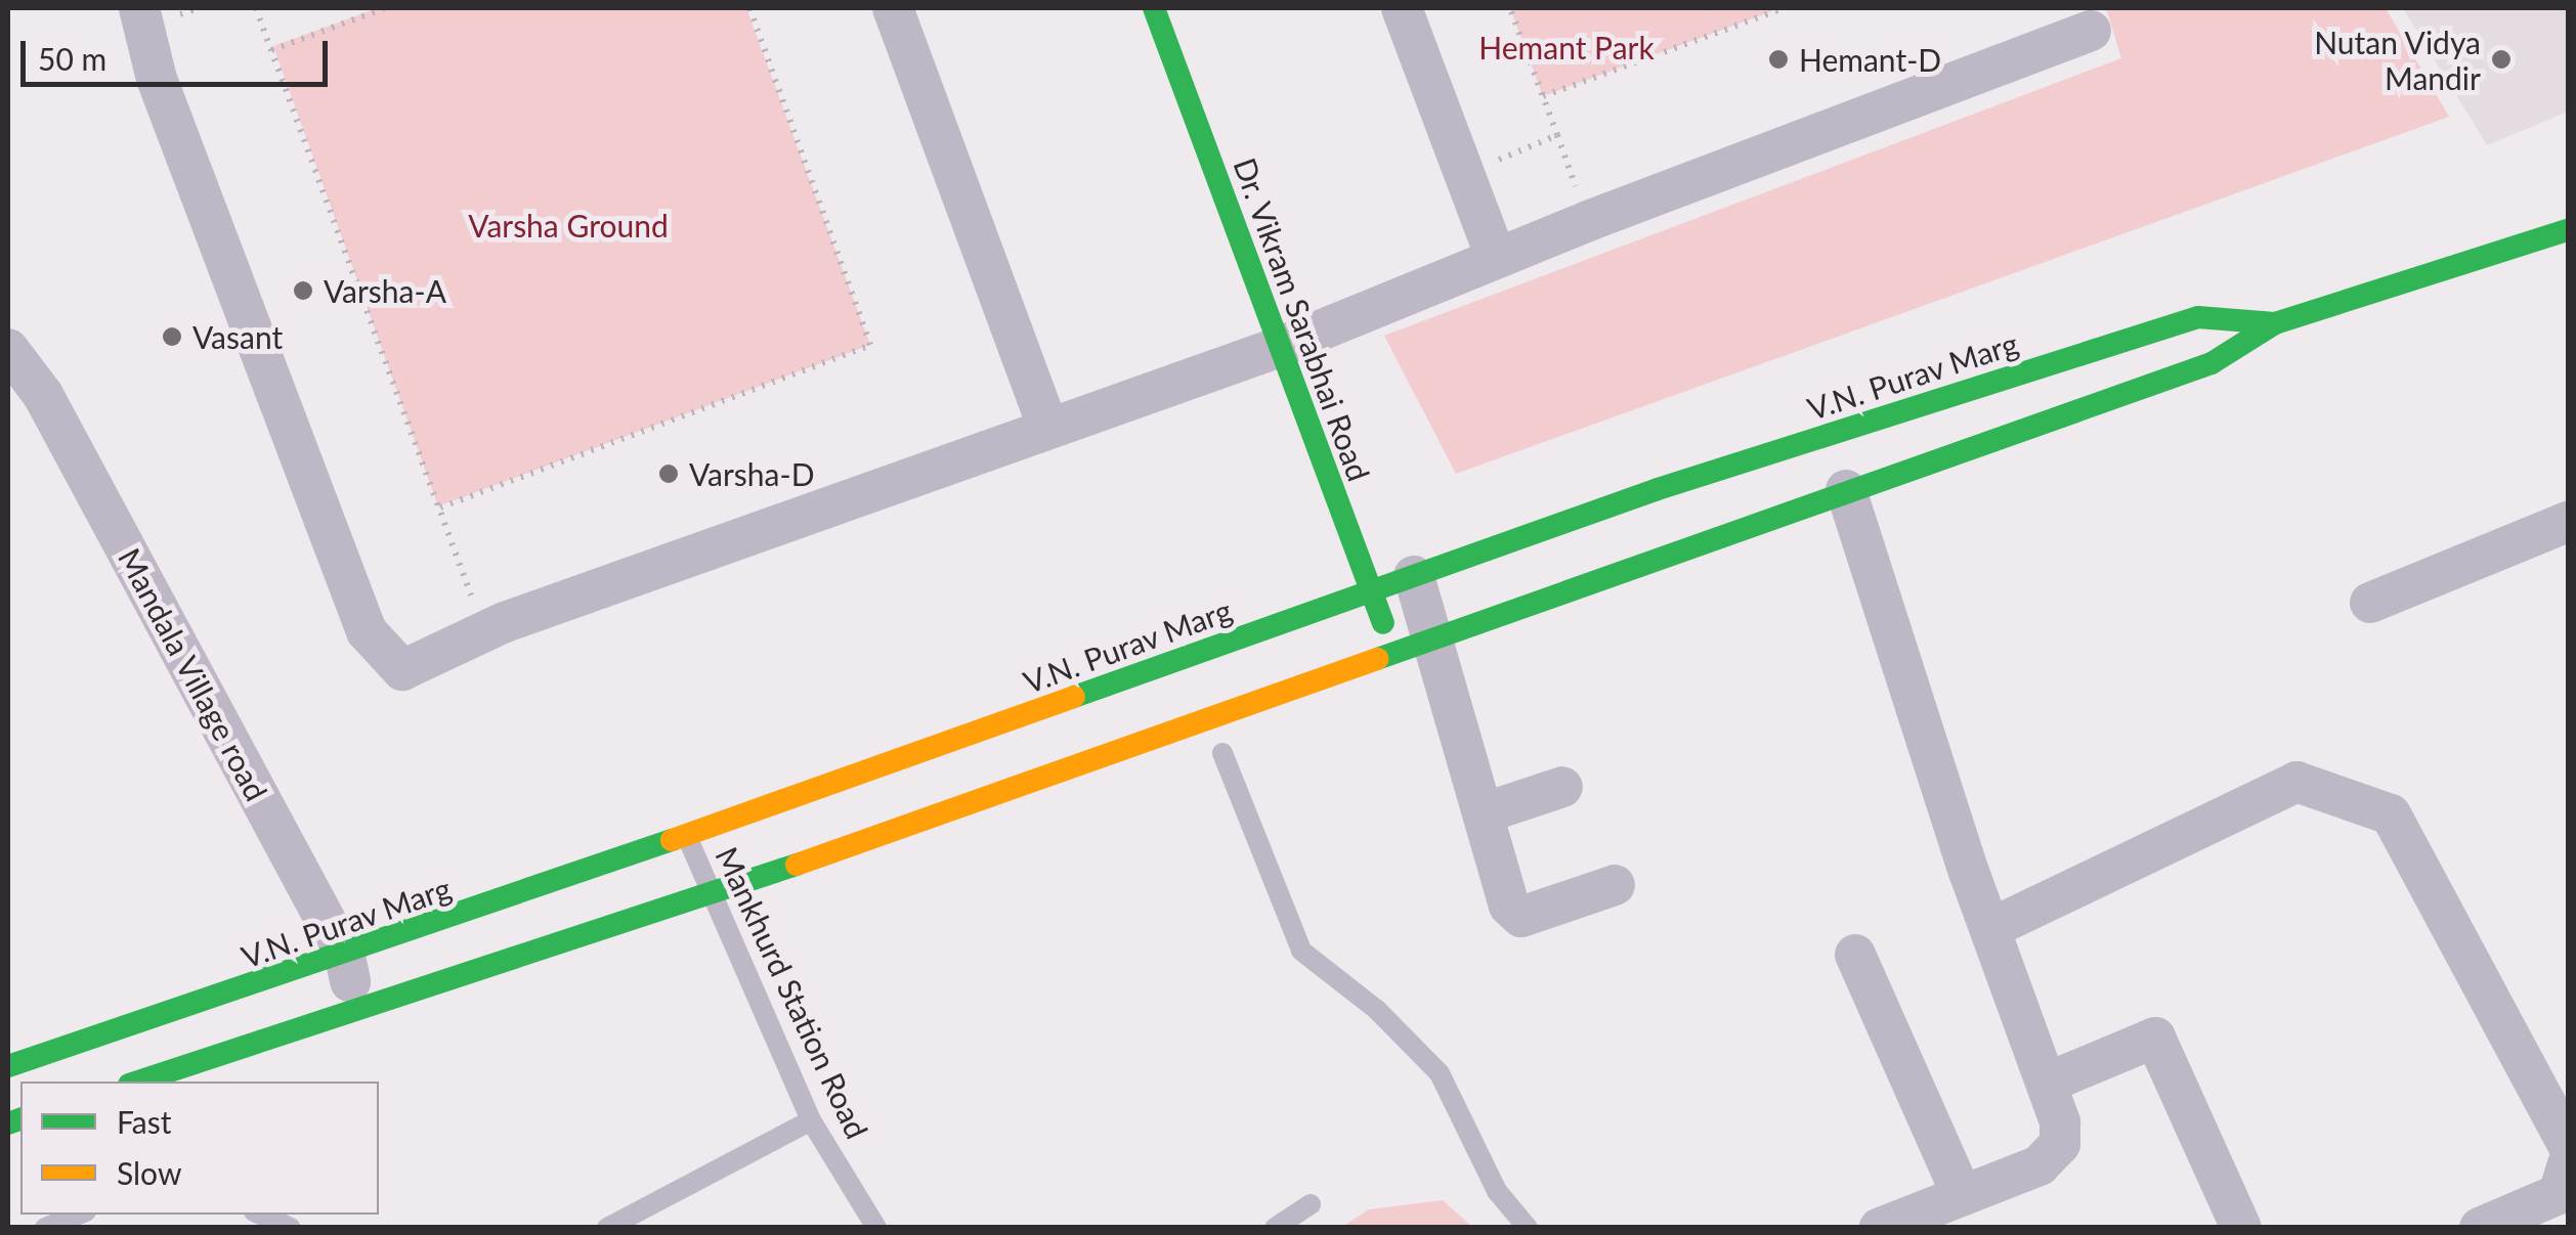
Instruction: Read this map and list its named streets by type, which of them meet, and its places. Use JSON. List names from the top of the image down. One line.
{"streets":{"street":["Dr. Vikram Sarabhai Road","V.N. Purav Marg","Mandala Village road"],"lane":["Mankhurd Station Road"]},"crossings":[["Dr. Vikram Sarabhai Road","V.N. Purav Marg"],["V.N. Purav Marg","Mandala Village road"],["V.N. Purav Marg","Mankhurd Station Road"]],"parks":["Hemant Park","Varsha Ground"],"places":["Hemant-D","Nutan Vidya Mandir","Varsha-A","Vasant","Varsha-D"],"legend":["Fast","Slow"],"scale_bar":"50 m"}
